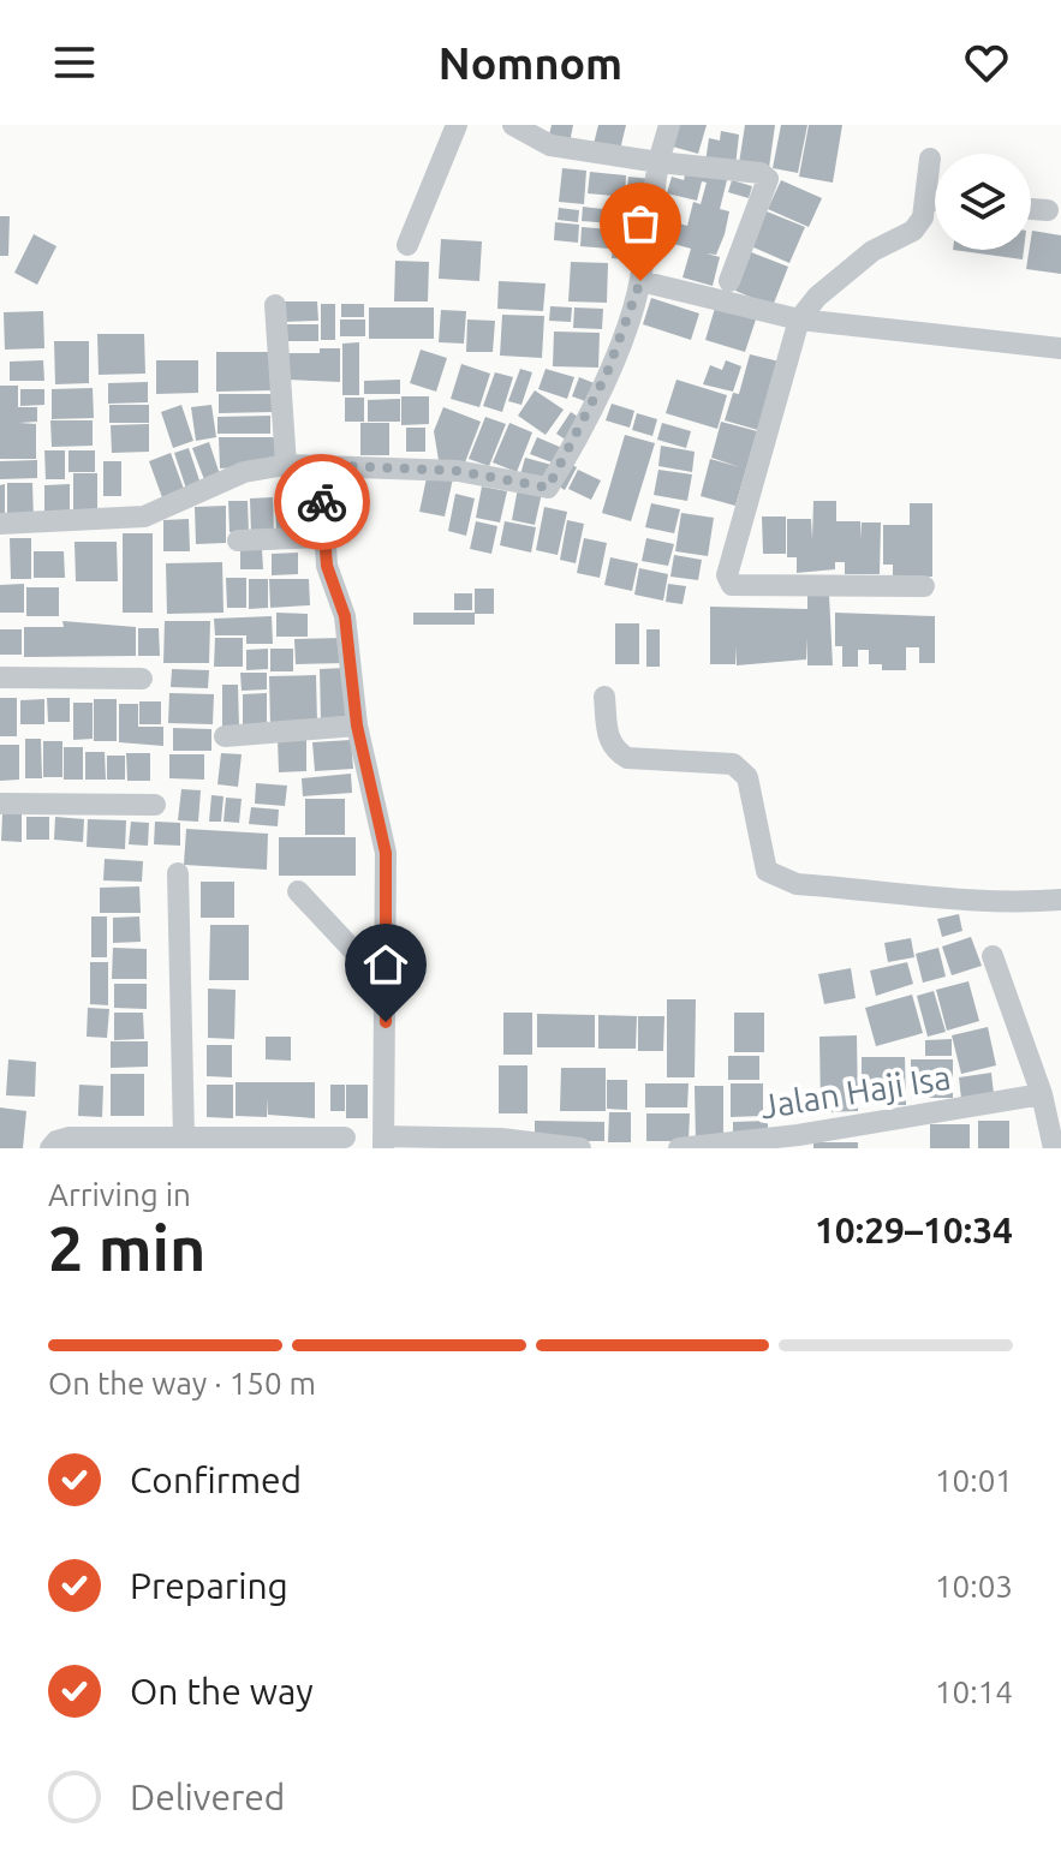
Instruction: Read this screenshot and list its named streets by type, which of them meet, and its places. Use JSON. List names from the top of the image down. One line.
{"streets":{"street":["Jalan Haji Isa"]},"page":{"header":"Nomnom","heading":["2 min","Arriving in","10:29–10:34"],"bar":"On the way · 150 m","list":[["Confirmed","10:01"],["Preparing","10:03"],["On the way","10:14"],"Delivered"]}}
